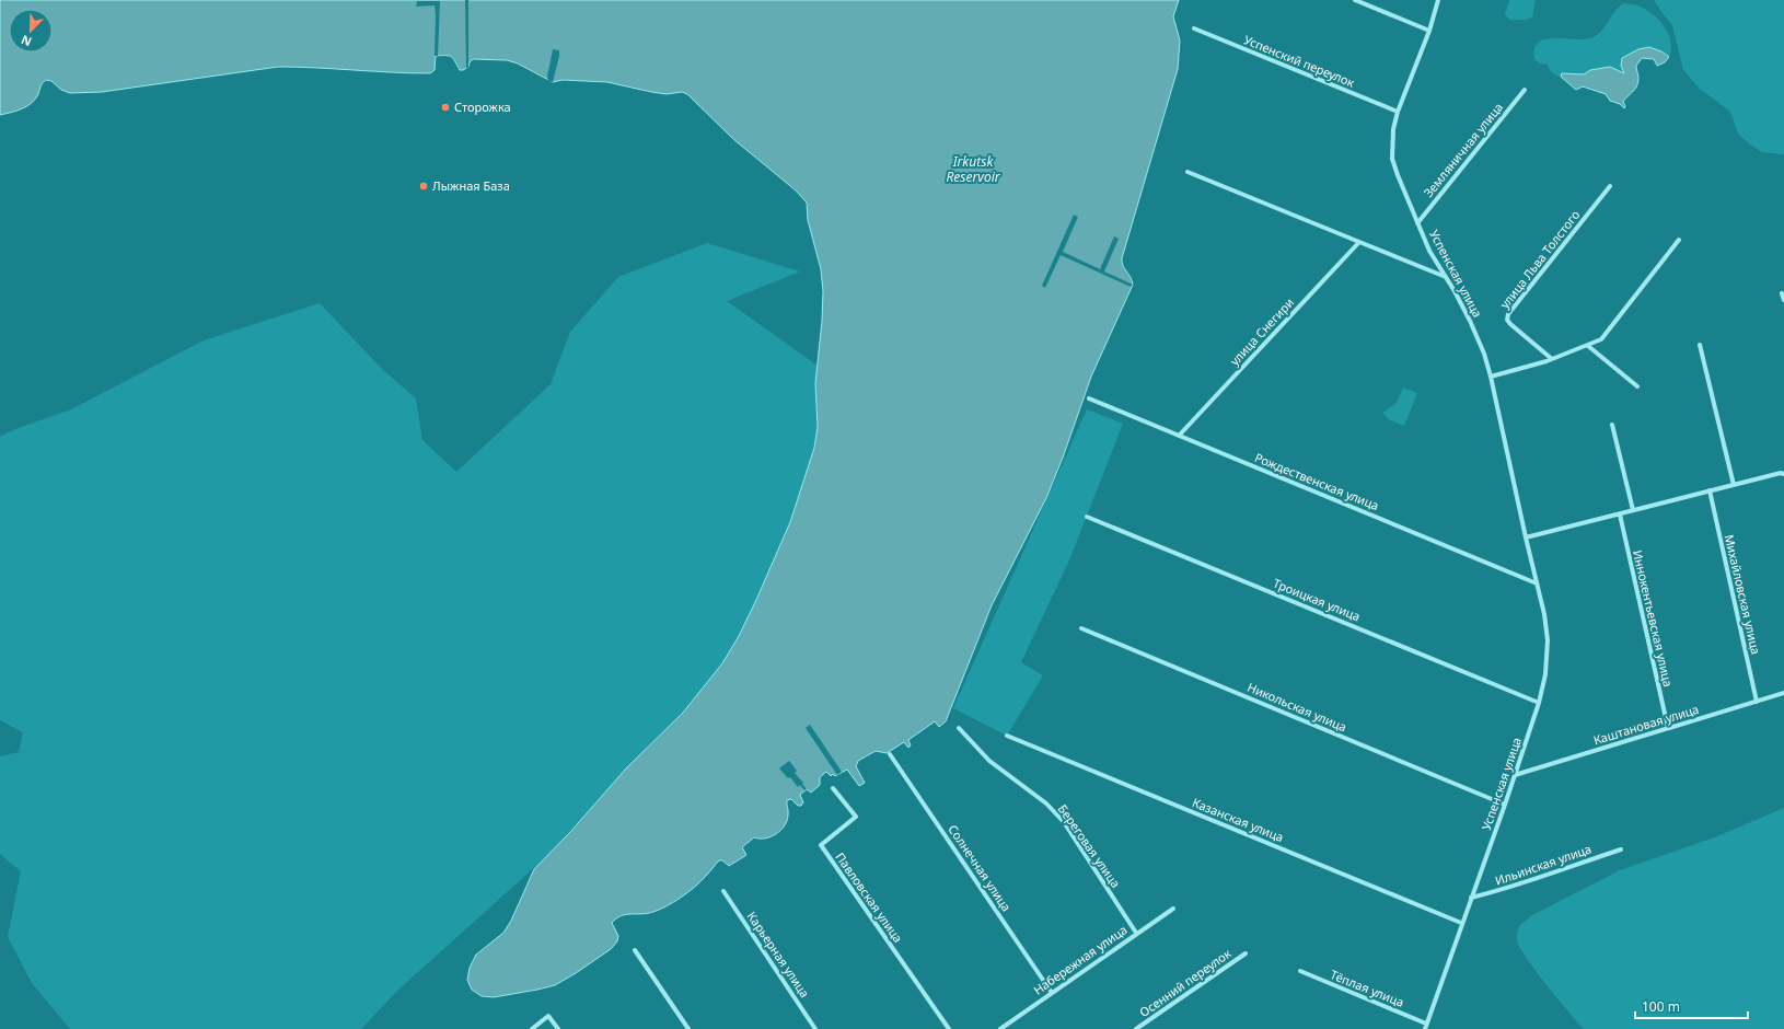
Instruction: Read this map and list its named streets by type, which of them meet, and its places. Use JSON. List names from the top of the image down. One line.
{"streets":{"street":["Успенский переулок","Земляничная улица","улица Льва Толстого","Успенская улица","улица Снегири","Рождественская улица","Михайловская улица","Троицкая улица","Иннокентьевская улица","Никольская улица","Каштановая улица","Казанская улица","Береговая улица","Ильинская улица","Солнечная улица","Павловская улица","Карьерная улица","Набережная улица","Осенний переулок","Тёплая улица"]},"crossings":[["Успенский переулок","Успенская улица"],["Земляничная улица","Успенская улица"],["Успенская улица","Рождественская улица"],["Успенская улица","Троицкая улица"],["Успенская улица","Никольская улица"],["Успенская улица","Каштановая улица"],["Успенская улица","Казанская улица"],["Успенская улица","Ильинская улица"],["Успенская улица","Тёплая улица"],["улица Снегири","Рождественская улица"],["Михайловская улица","Каштановая улица"],["Иннокентьевская улица","Каштановая улица"],["Береговая улица","Набережная улица"],["Солнечная улица","Набережная улица"]],"water":["Irkutsk Reservoir"],"places":["Сторожка","Лыжная База"],"scale_bar":"100 m","north":"bottom left"}
